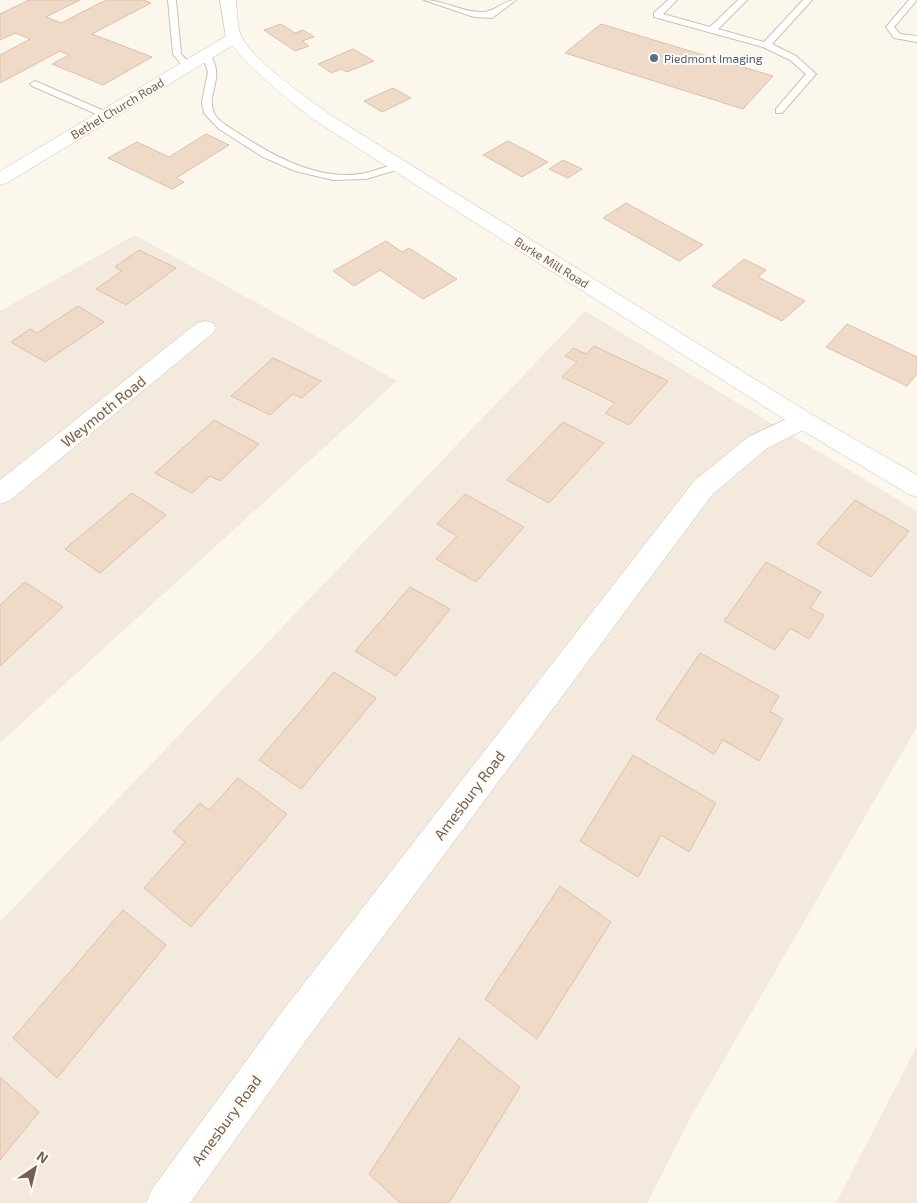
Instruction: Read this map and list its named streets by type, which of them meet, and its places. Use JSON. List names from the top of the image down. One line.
{"streets":{"street":["Bethel Church Road","Burke Mill Road","Weymoth Road","Amesbury Road"]},"crossings":[["Bethel Church Road","Burke Mill Road"],["Burke Mill Road","Amesbury Road"]],"places":["Piedmont Imaging"],"north":"top right"}
